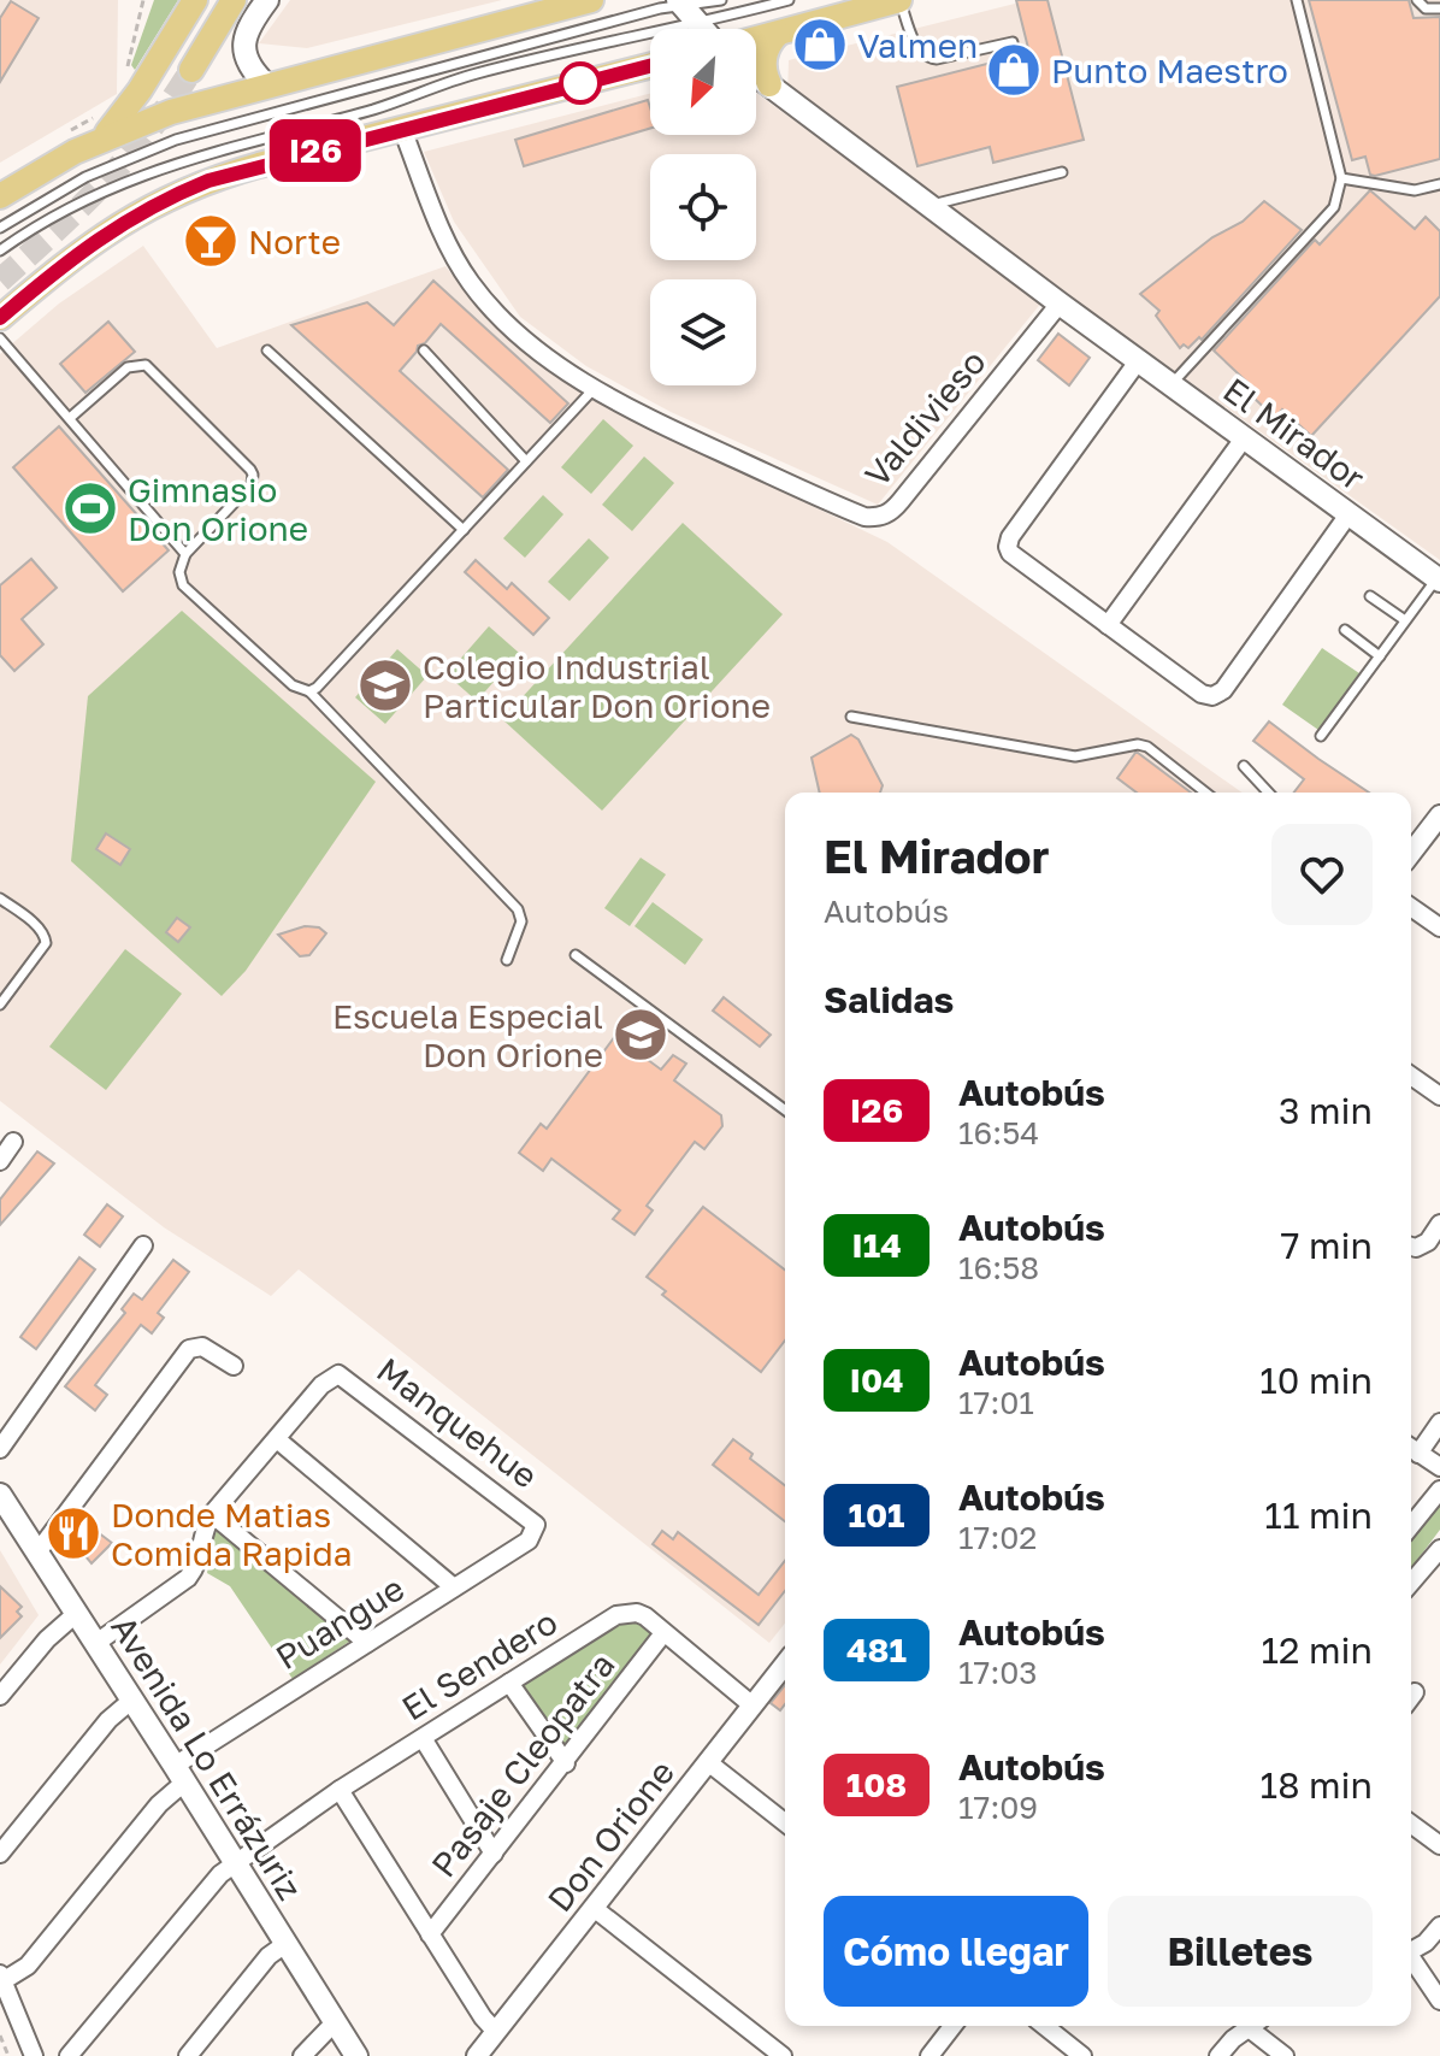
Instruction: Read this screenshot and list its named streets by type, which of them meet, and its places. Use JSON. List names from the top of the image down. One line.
{"streets":{"main road":["El Mirador","Avenida Lo Errázuriz"],"street":["Valdivieso","Manquehue","Puangue","El Sendero","Pasaje Cleopatra","Don Orione"]},"crossings":[["Valdivieso","El Mirador"],["Manquehue","Puangue"],["Puangue","Avenida Lo Errázuriz"],["El Sendero","Avenida Lo Errázuriz"],["El Sendero","Pasaje Cleopatra"],["El Sendero","Don Orione"]],"places":{"shop":["Valmen","Punto Maestro"],"bar":["Norte"],"sports":["Gimnasio Don Orione"],"school or university":["Colegio Industrial Particular Don Orione","Escuela Especial Don Orione"],"restaurant":["Donde Matias Comida Rapida"]},"lines":["bus line I26"],"north":"bottom left","page":{"on_map":"I26","heading":[["El Mirador","Autobús"],"Salidas"],"list":[{"mark":"I26","name":"Autobús","note":"16:54","value":"3 min"},{"mark":"I14","name":"Autobús","note":"16:58","value":"7 min"},{"mark":"I04","name":"Autobús","note":"17:01","value":"10 min"},{"mark":"101","name":"Autobús","note":"17:02","value":"11 min"},{"mark":"481","name":"Autobús","note":"17:03","value":"12 min"},{"mark":"108","name":"Autobús","note":"17:09","value":"18 min"}],"buttons":["Cómo llegar","Billetes"]}}
